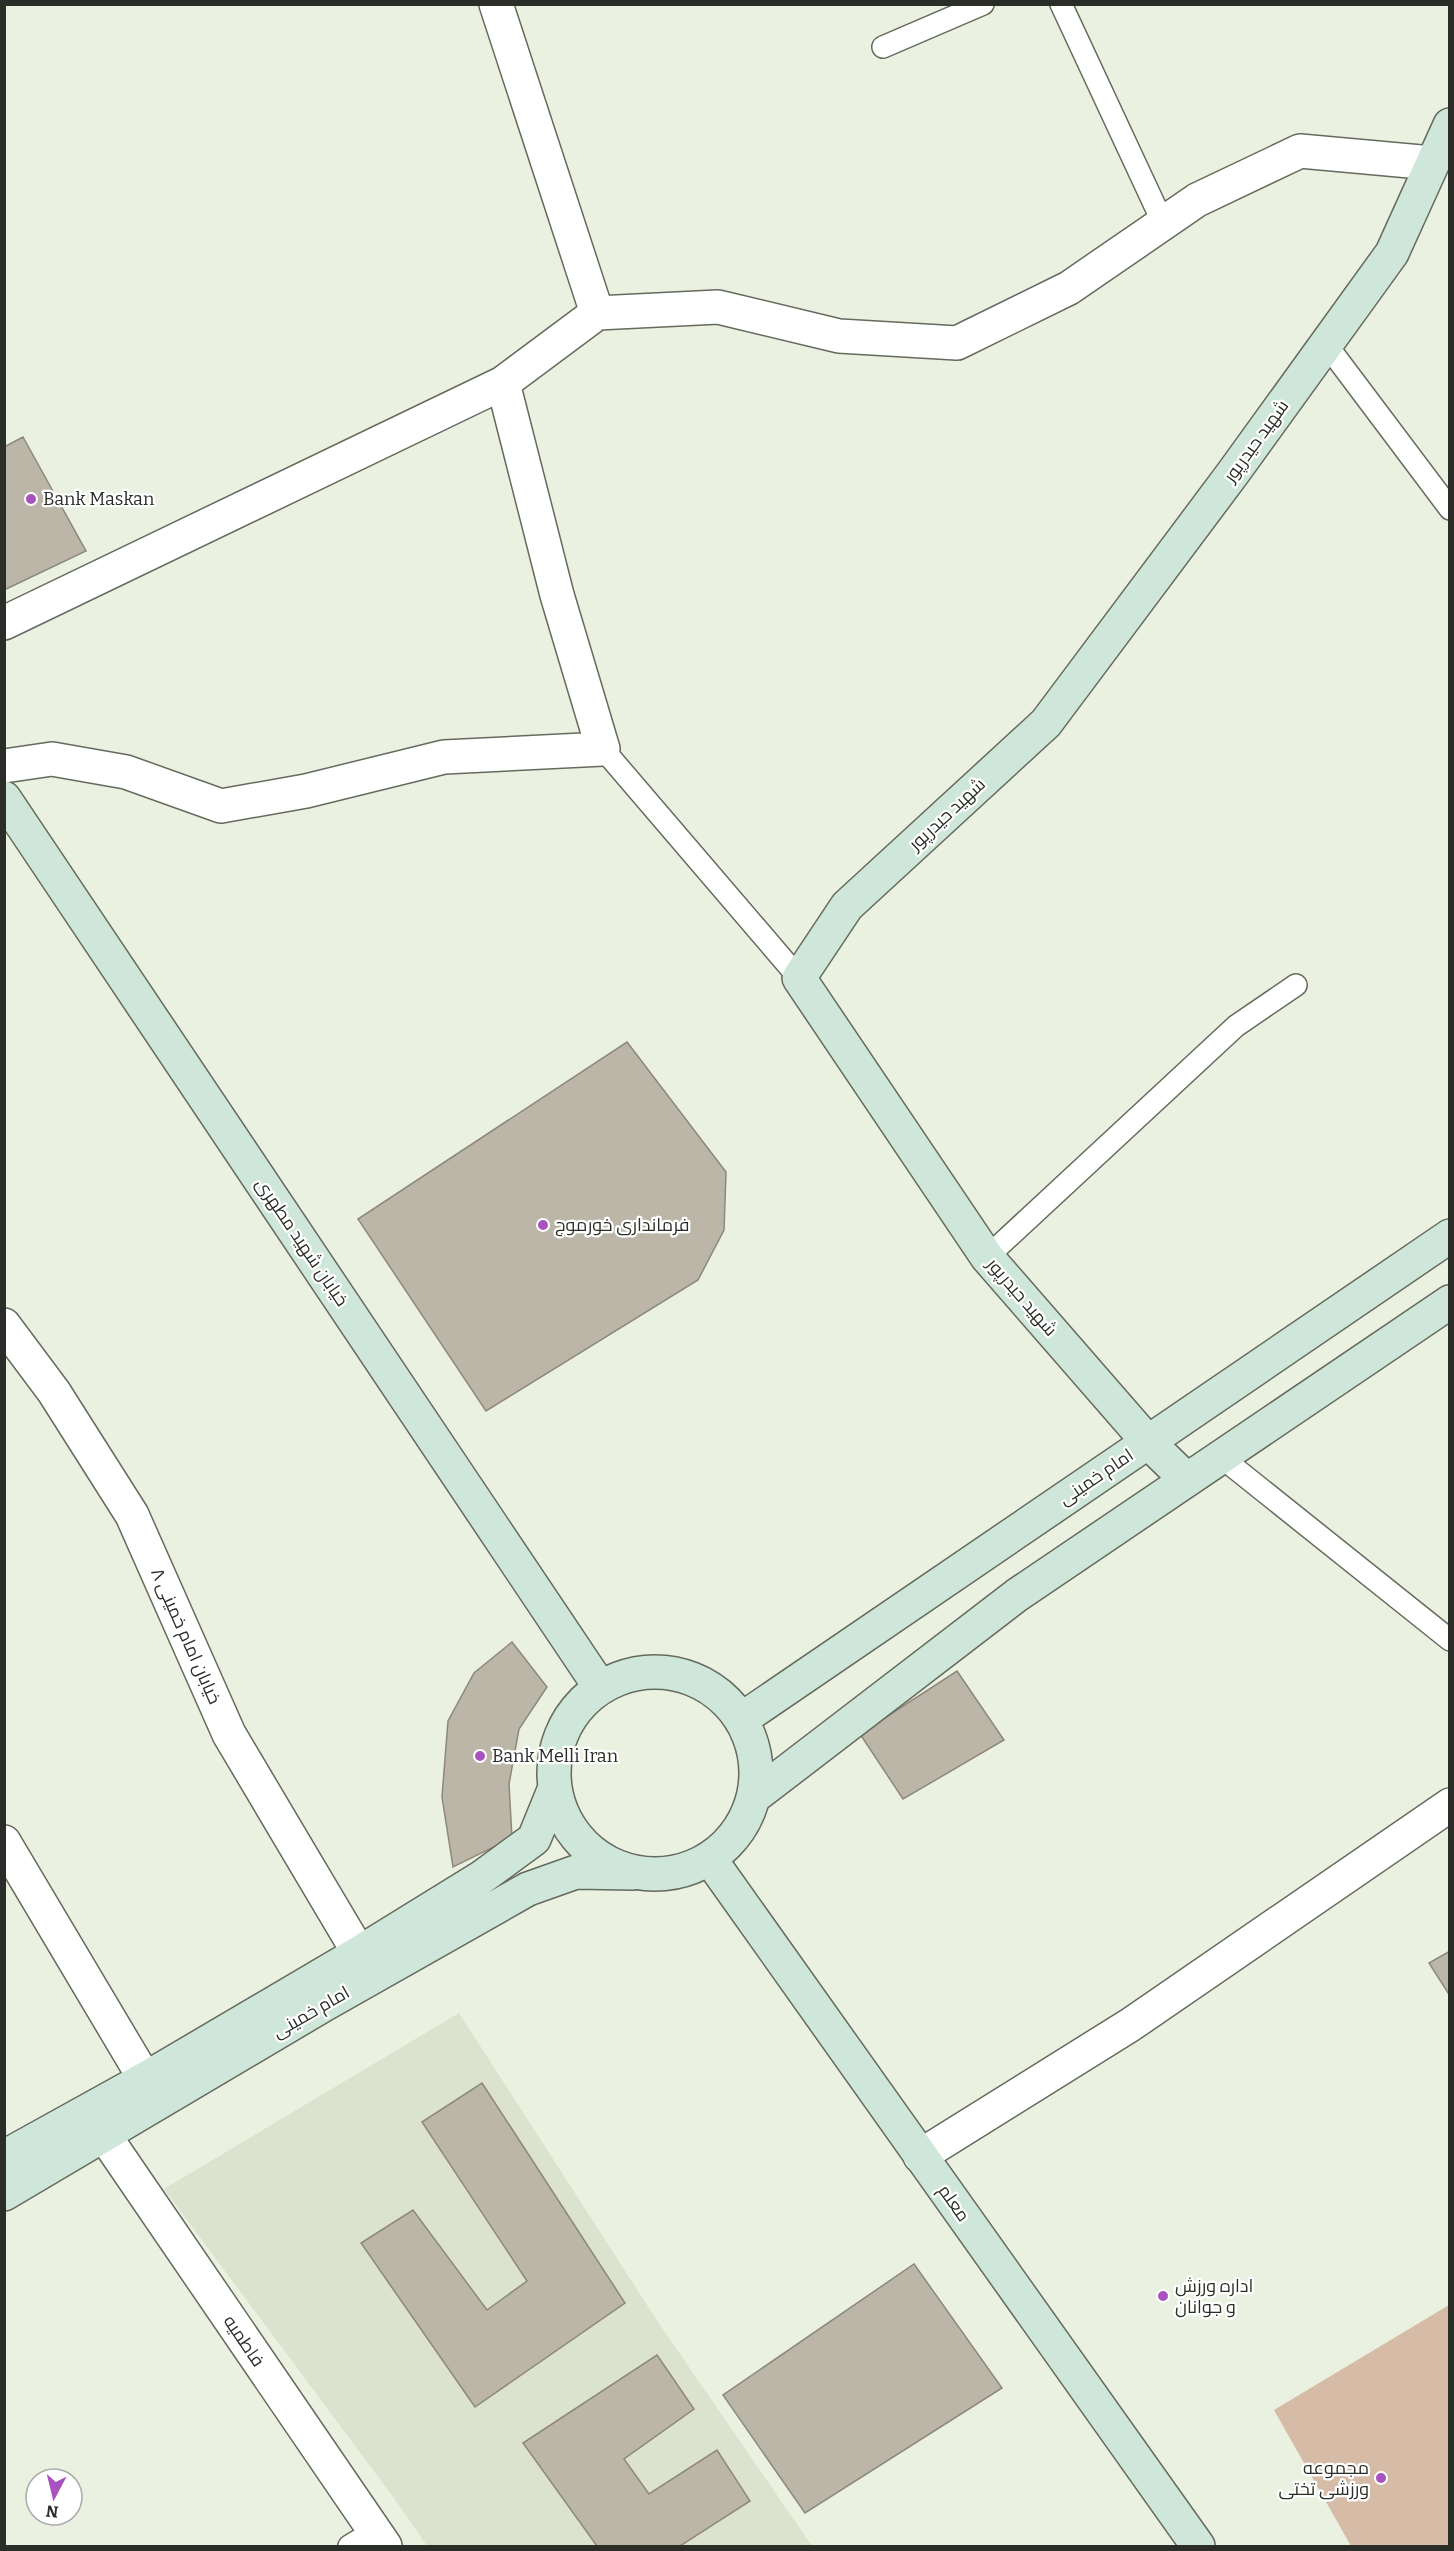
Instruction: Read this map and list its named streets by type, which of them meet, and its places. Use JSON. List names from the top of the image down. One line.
{"streets":{"main road":["شهید حیدرپور","خیابان شهید مطهری","امام خمینی","معلم"],"street":["خیابان امام خمینی ۸","فاطمیه"]},"crossings":[["شهید حیدرپور","امام خمینی"],["خیابان شهید مطهری","امام خمینی"],["خیابان شهید مطهری","معلم"],["امام خمینی","خیابان امام خمینی ۸"],["امام خمینی","معلم"],["امام خمینی","فاطمیه"]],"places":["Bank Maskan","فرمانداری خورموج","Bank Melli Iran","اداره ورزش و جوانان","مجموعه ورزشی تختی"],"north":"bottom"}
